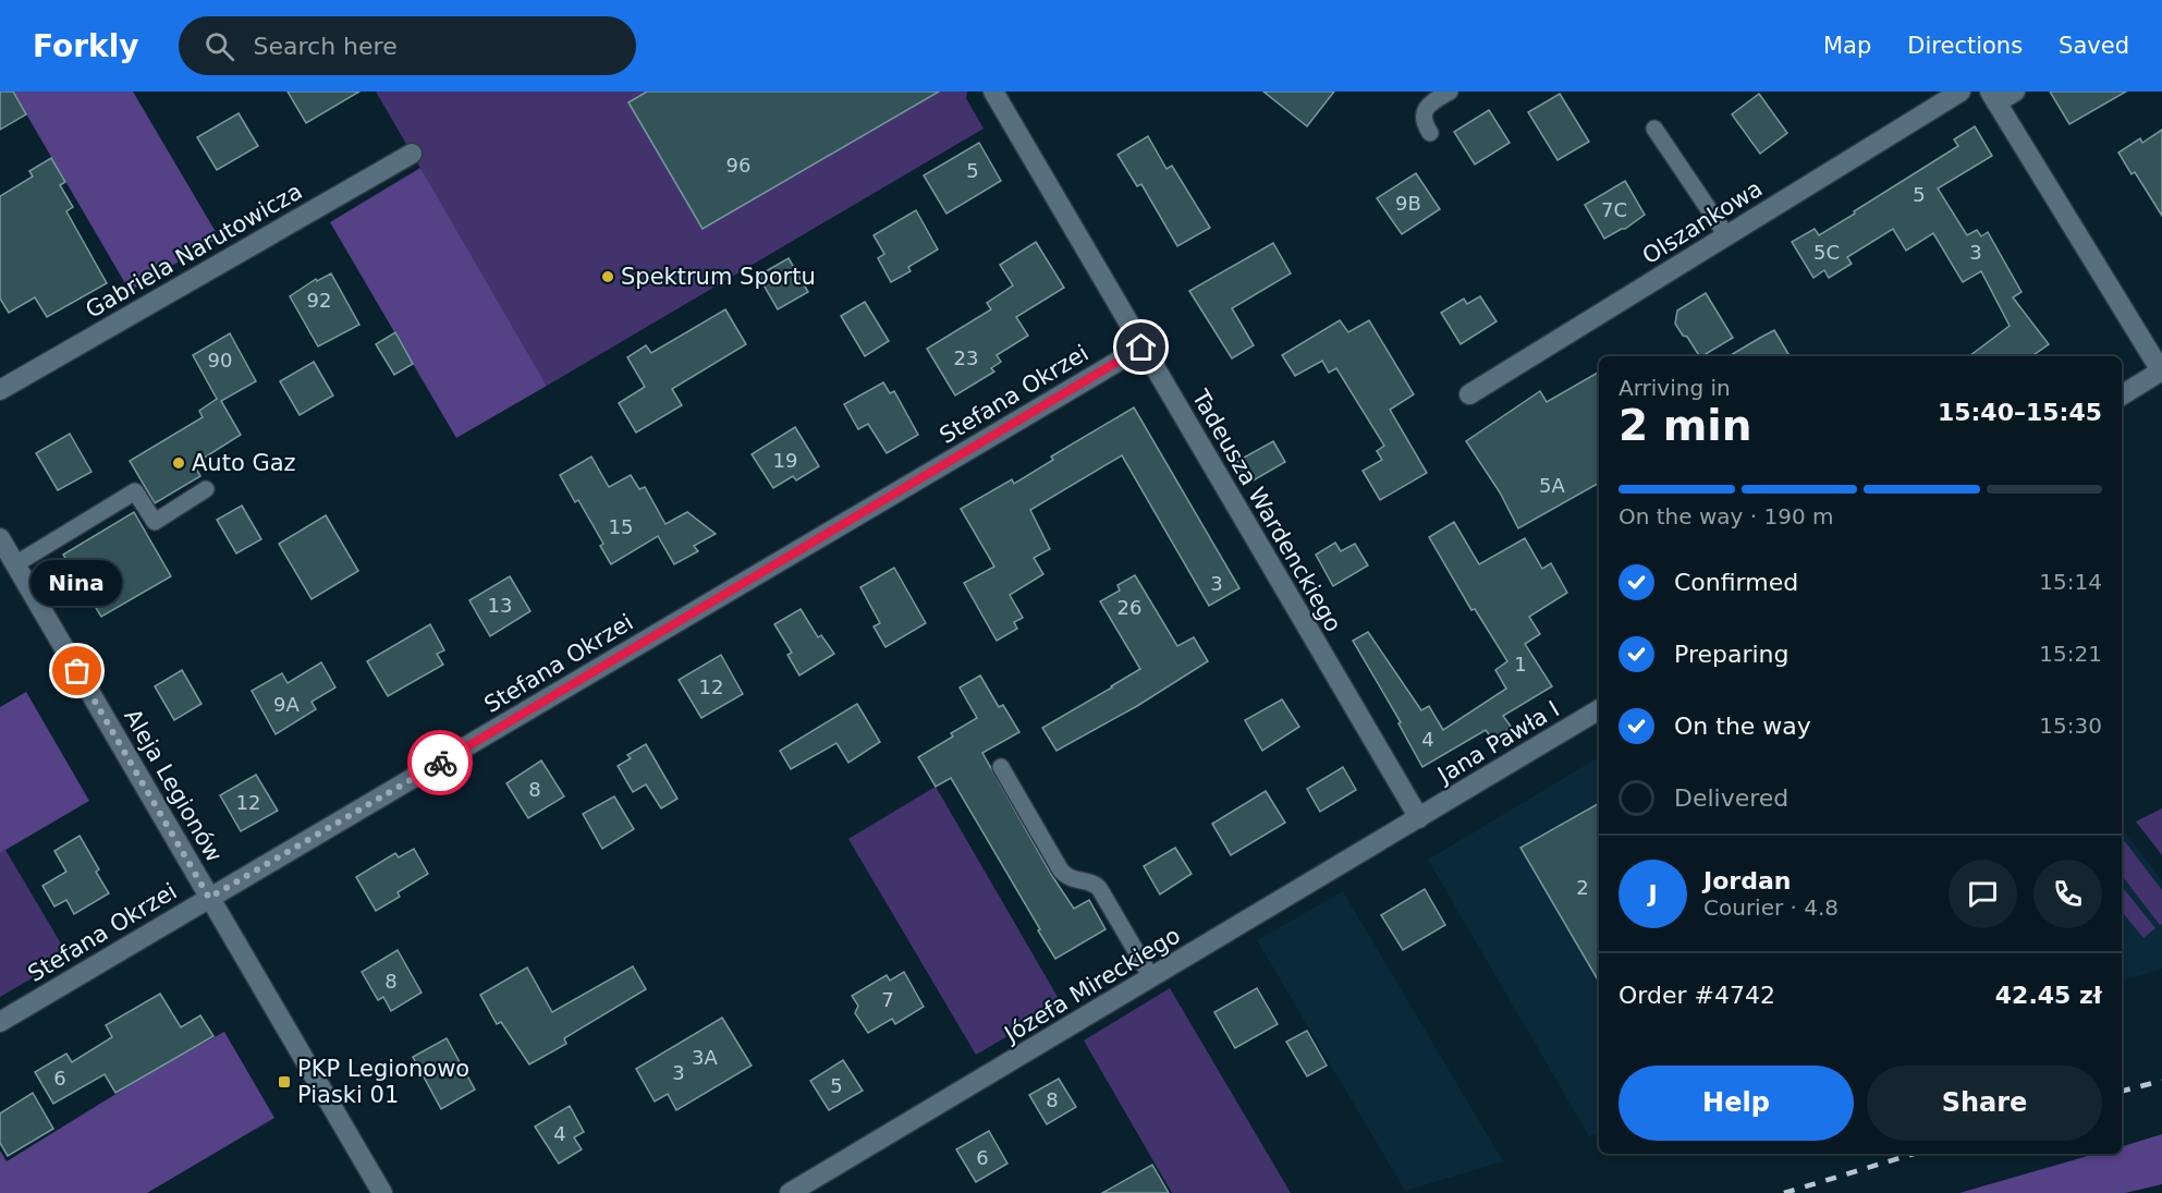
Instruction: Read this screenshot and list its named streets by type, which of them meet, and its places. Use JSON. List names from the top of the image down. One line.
{"streets":{"street":["Olszankowa","Gabriela Narutowicza","Stefana Okrzei","Tadeusza Wardenckiego","Jana Pawła I","Aleja Legionów","Józefa Mireckiego"]},"crossings":[["Stefana Okrzei","Tadeusza Wardenckiego"],["Stefana Okrzei","Aleja Legionów"],["Tadeusza Wardenckiego","Jana Pawła I"],["Tadeusza Wardenckiego","Józefa Mireckiego"],["Jana Pawła I","Józefa Mireckiego"]],"places":{"other":["Spektrum Sportu","Auto Gaz","Nina"],"transit":["PKP Legionowo Piaski 01"]},"house_numbers":["96","5","5","9B","7C","5C","3","92","23","90","19","5A","15","3","13","26","1","12","9A","4","8","12","2","8","7","3A","3","6","5","8","4","6"],"page":{"header":"Forkly","search":"Search here","nav":["Map","Directions","Saved"],"heading":["2 min","Arriving in","15:40–15:45"],"panel":["Jordan","Courier · 4.8","Order #4742","42.45 zł"],"bar":"On the way · 190 m","list":[["Confirmed","15:14"],["Preparing","15:21"],["On the way","15:30"],"Delivered"],"bubble":"Nina","round":"J","buttons":["Help","Share"]}}
